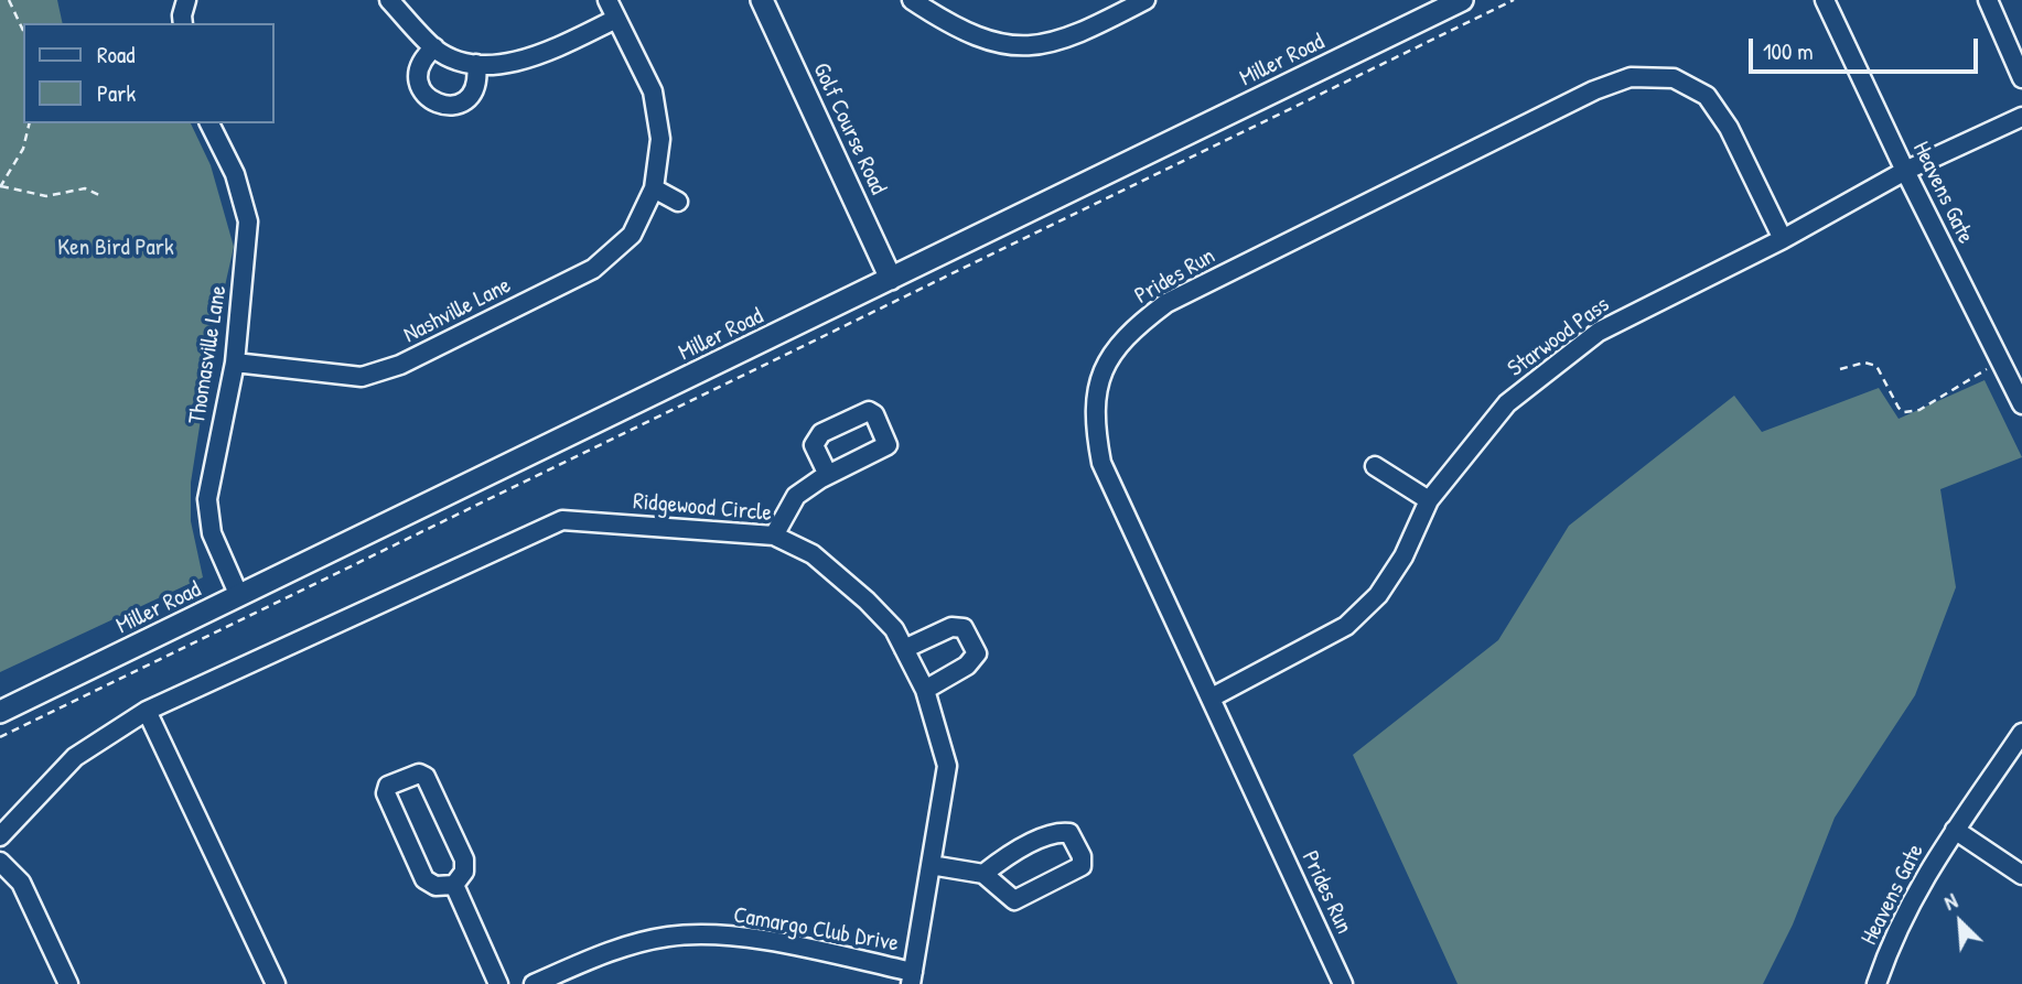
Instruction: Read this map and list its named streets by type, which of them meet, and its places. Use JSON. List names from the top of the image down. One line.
{"streets":{"street":["Miller Road","Golf Course Road","Heavens Gate","Prides Run","Nashville Lane","Starwood Pass","Thomasville Lane","Ridgewood Circle","Camargo Club Drive"]},"crossings":[["Miller Road","Golf Course Road"],["Miller Road","Thomasville Lane"],["Heavens Gate","Starwood Pass"],["Prides Run","Starwood Pass"],["Nashville Lane","Thomasville Lane"],["Ridgewood Circle","Camargo Club Drive"]],"parks":["Ken Bird Park"],"legend":["Road","Park"],"scale_bar":"100 m","north":"top left"}
